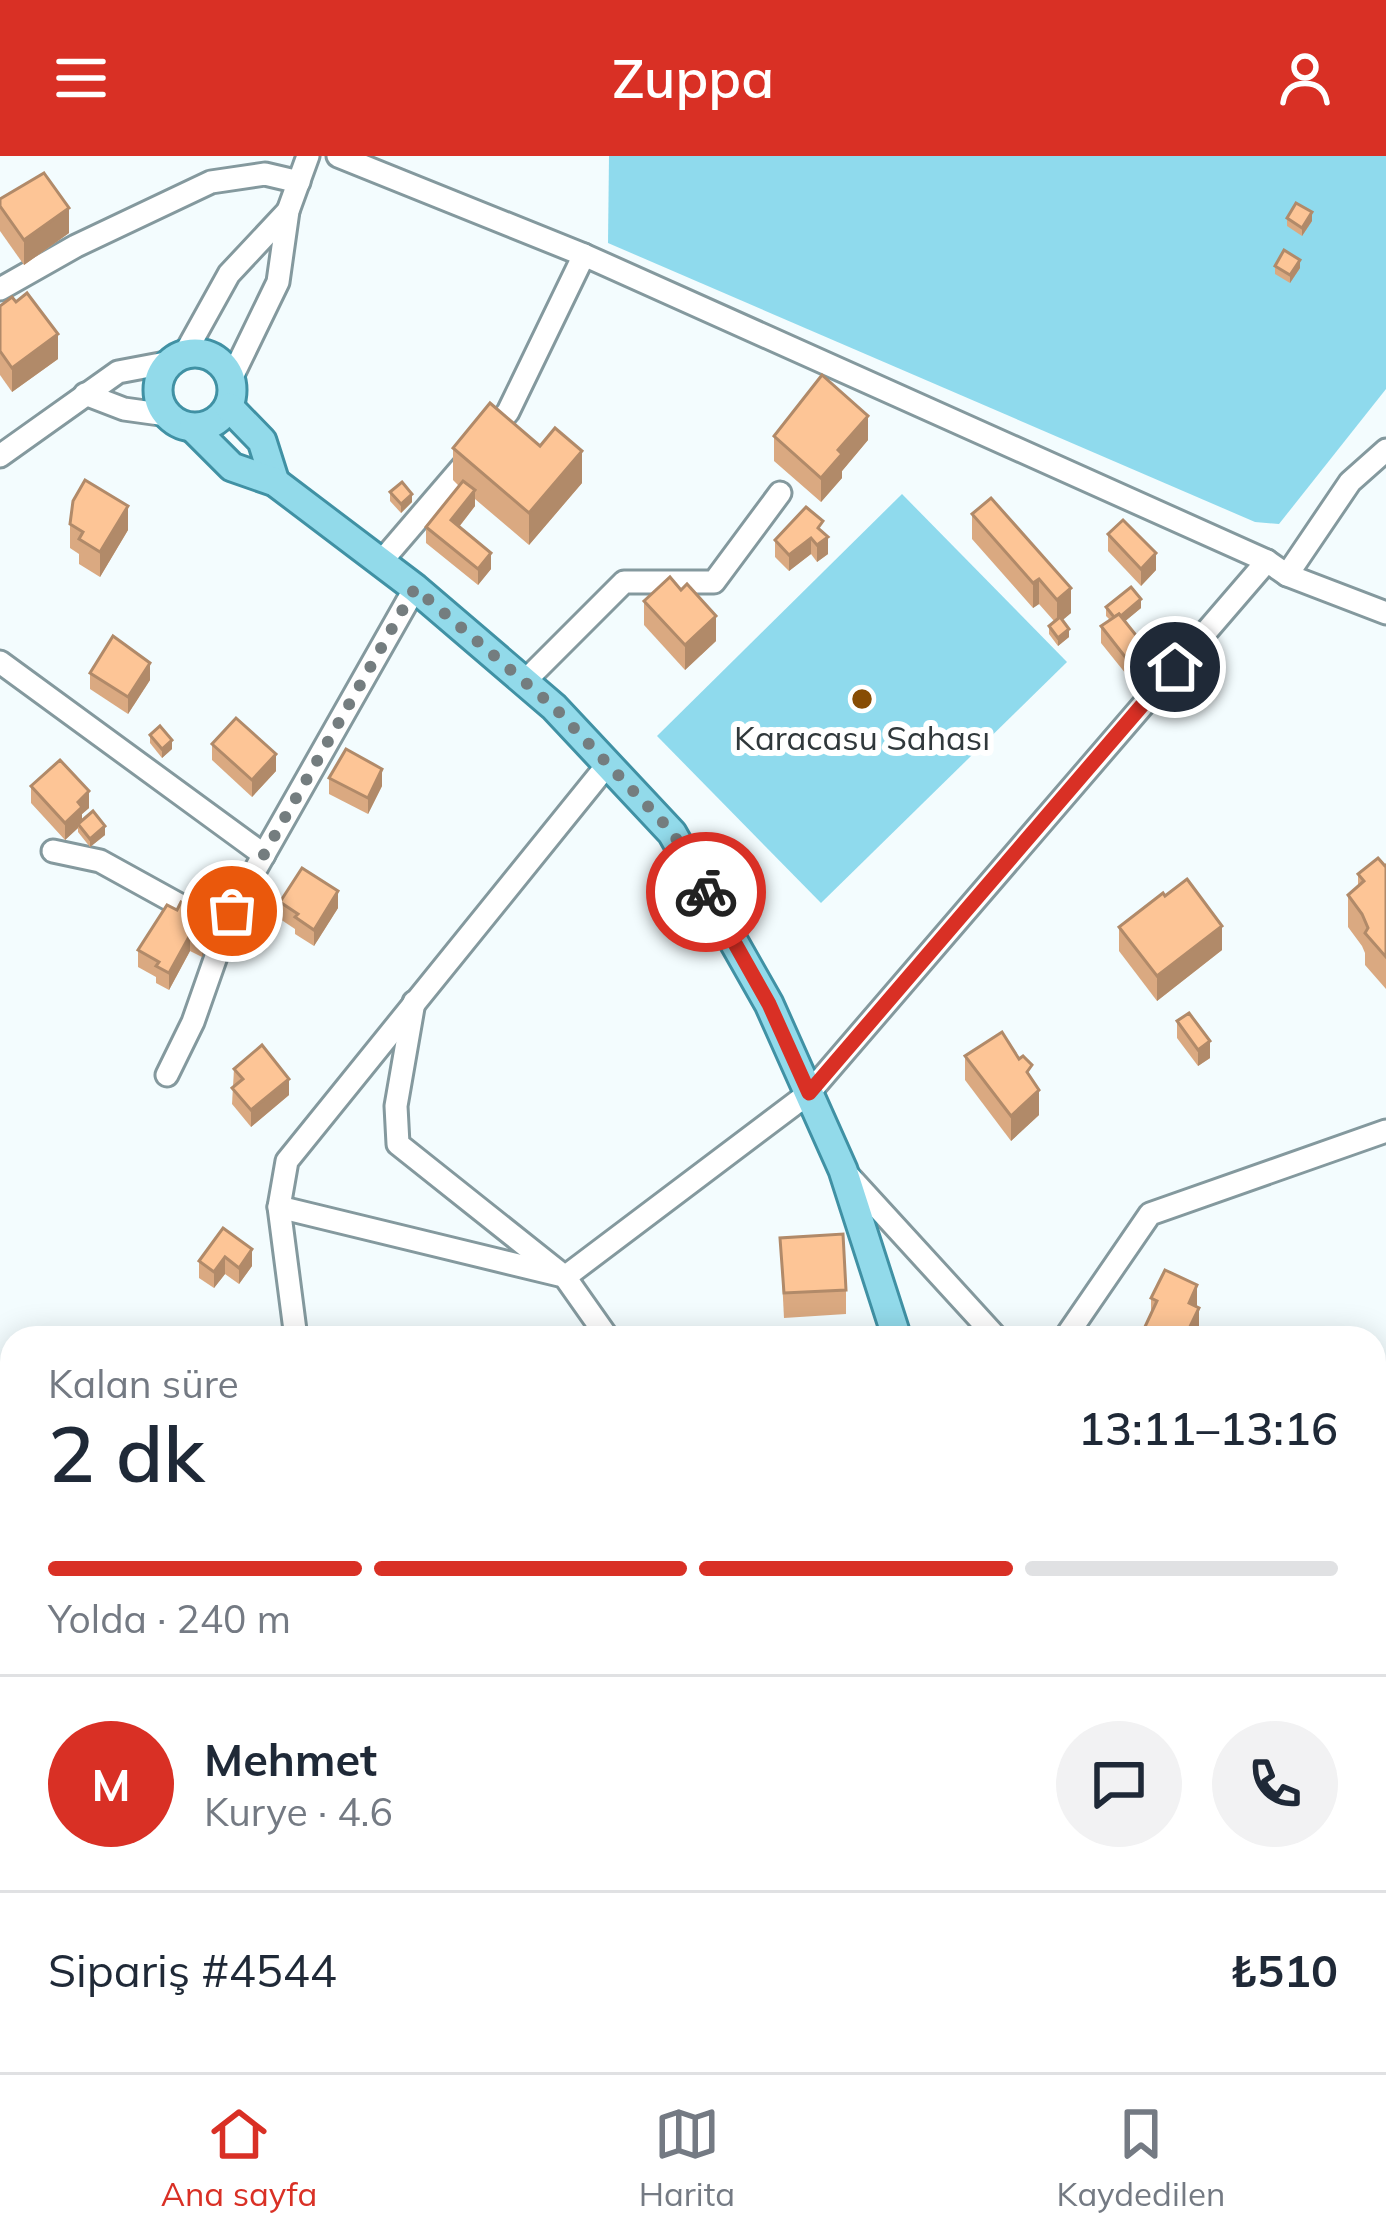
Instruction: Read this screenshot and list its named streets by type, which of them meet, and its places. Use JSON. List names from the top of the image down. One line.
{"places":["Karacasu Sahası"],"page":{"header":"Zuppa","heading":["2 dk","Kalan süre","13:11–13:16"],"panel":["Mehmet","Kurye · 4.6","Sipariş #4544","₺510"],"bar":"Yolda · 240 m","round":"M","tabs":["Ana sayfa","Harita","Kaydedilen"]}}
